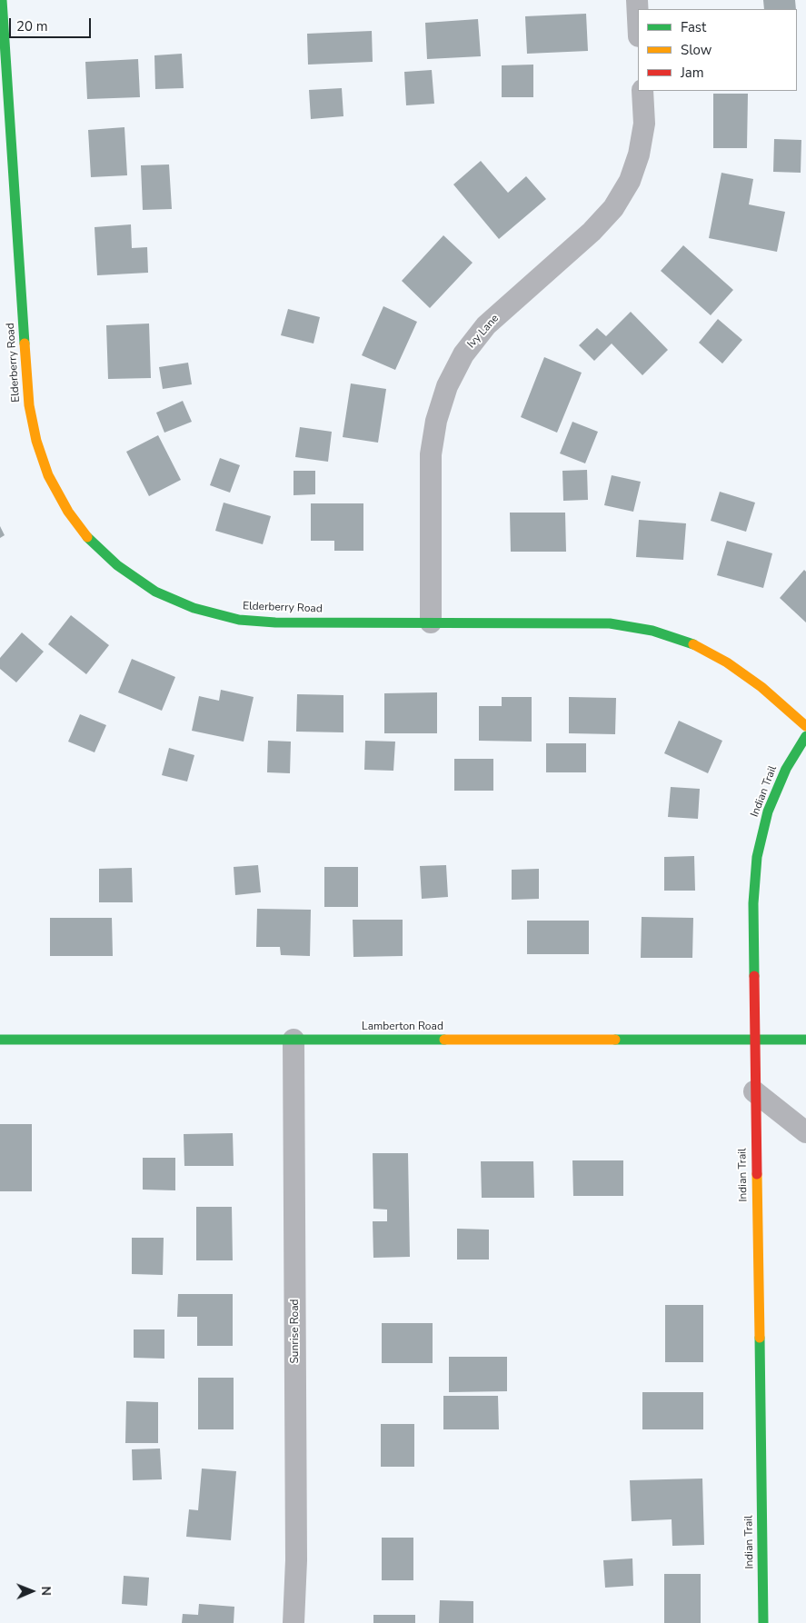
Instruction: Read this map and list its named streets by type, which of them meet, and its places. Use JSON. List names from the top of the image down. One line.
{"streets":{"street":["Ivy Lane","Elderberry Road","Indian Trail","Lamberton Road","Sunrise Road"]},"crossings":[["Ivy Lane","Elderberry Road"],["Indian Trail","Lamberton Road"],["Lamberton Road","Sunrise Road"]],"legend":["Fast","Slow","Jam"],"scale_bar":"20 m","north":"right"}
